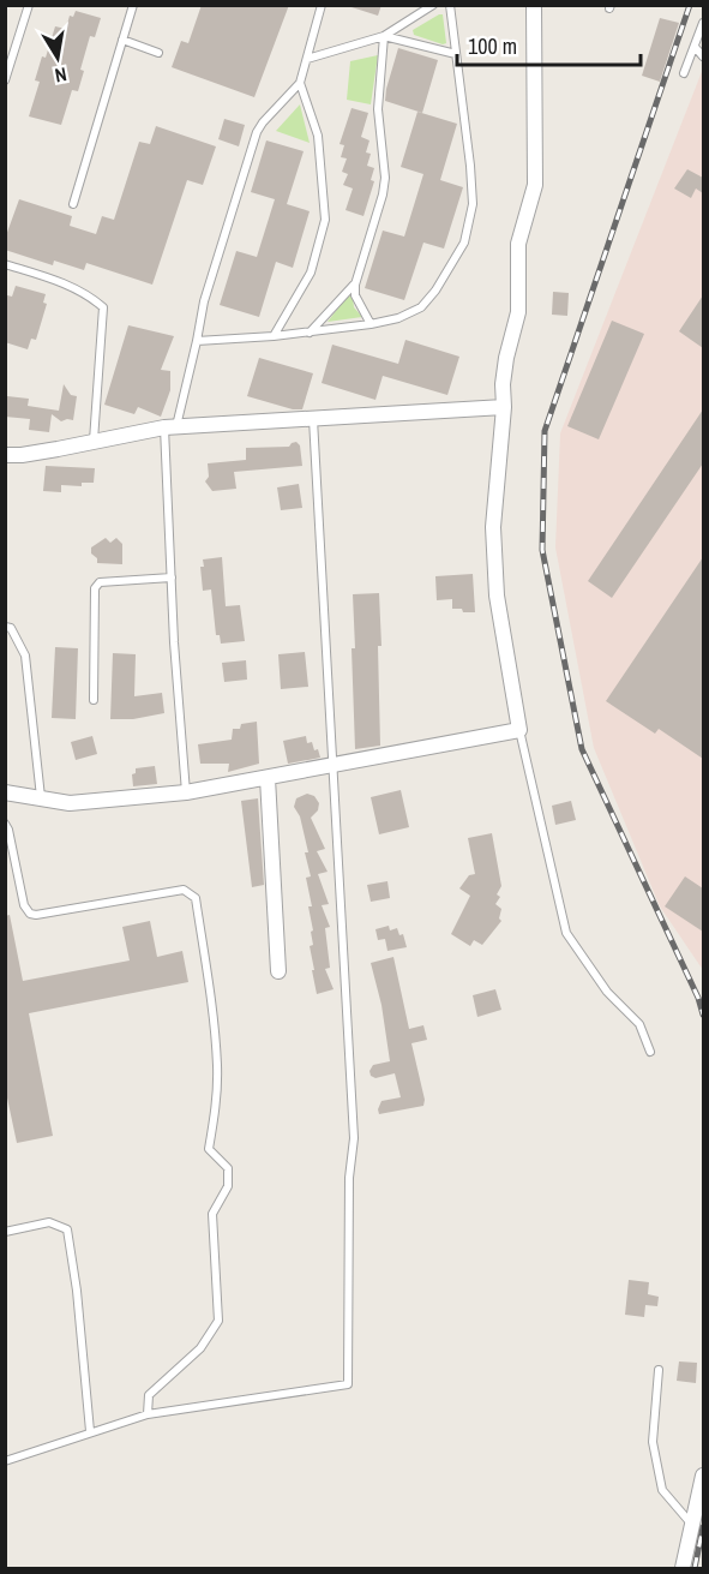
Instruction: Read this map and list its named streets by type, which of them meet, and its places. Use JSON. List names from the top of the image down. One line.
{"scale_bar":"100 m","north":"bottom"}
